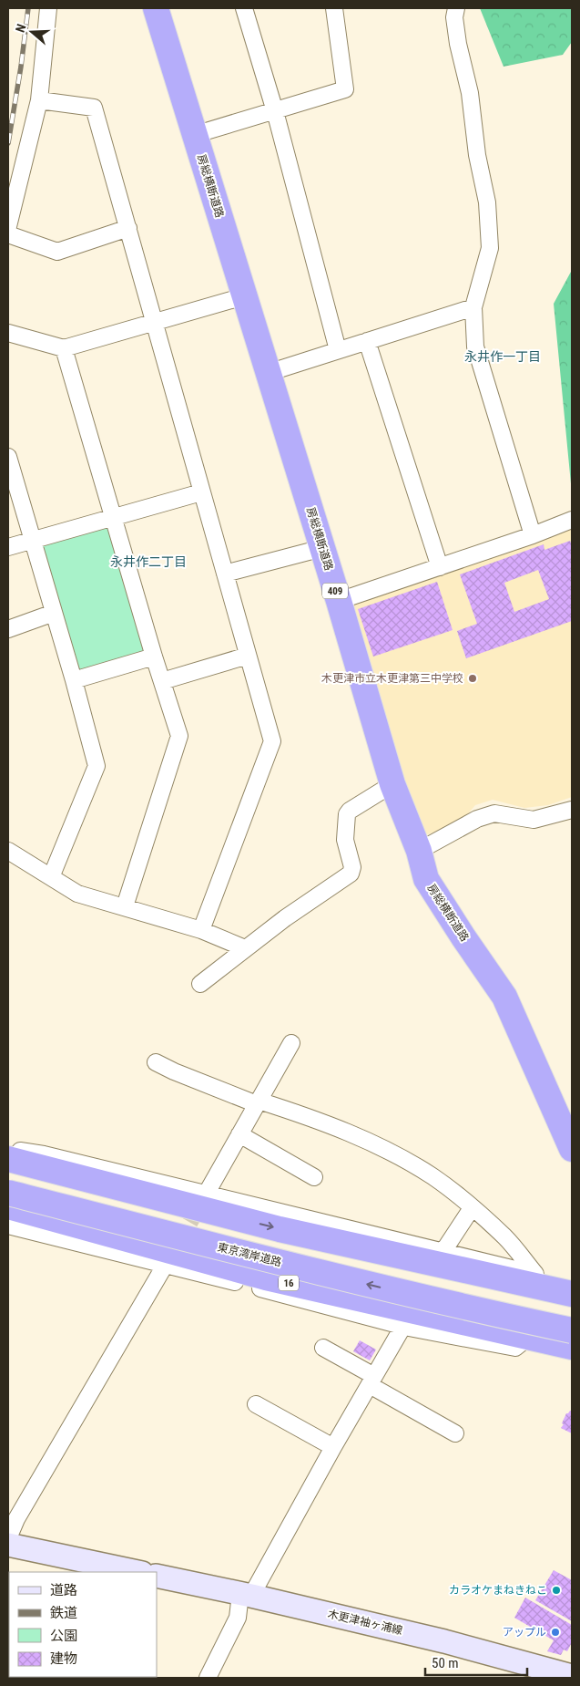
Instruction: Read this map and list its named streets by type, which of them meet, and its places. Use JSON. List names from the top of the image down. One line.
{"streets":{"highway":["房総横断道路","409","東京湾岸道路","16"],"main road":["木更津袖ヶ浦線"]},"districts":["永井作一丁目","永井作二丁目"],"places":["木更津市立木更津第三中学校","カラオケまねきねこ","アップル"],"legend":["道路","鉄道","公園","建物"],"scale_bar":"50 m","north":"left"}
